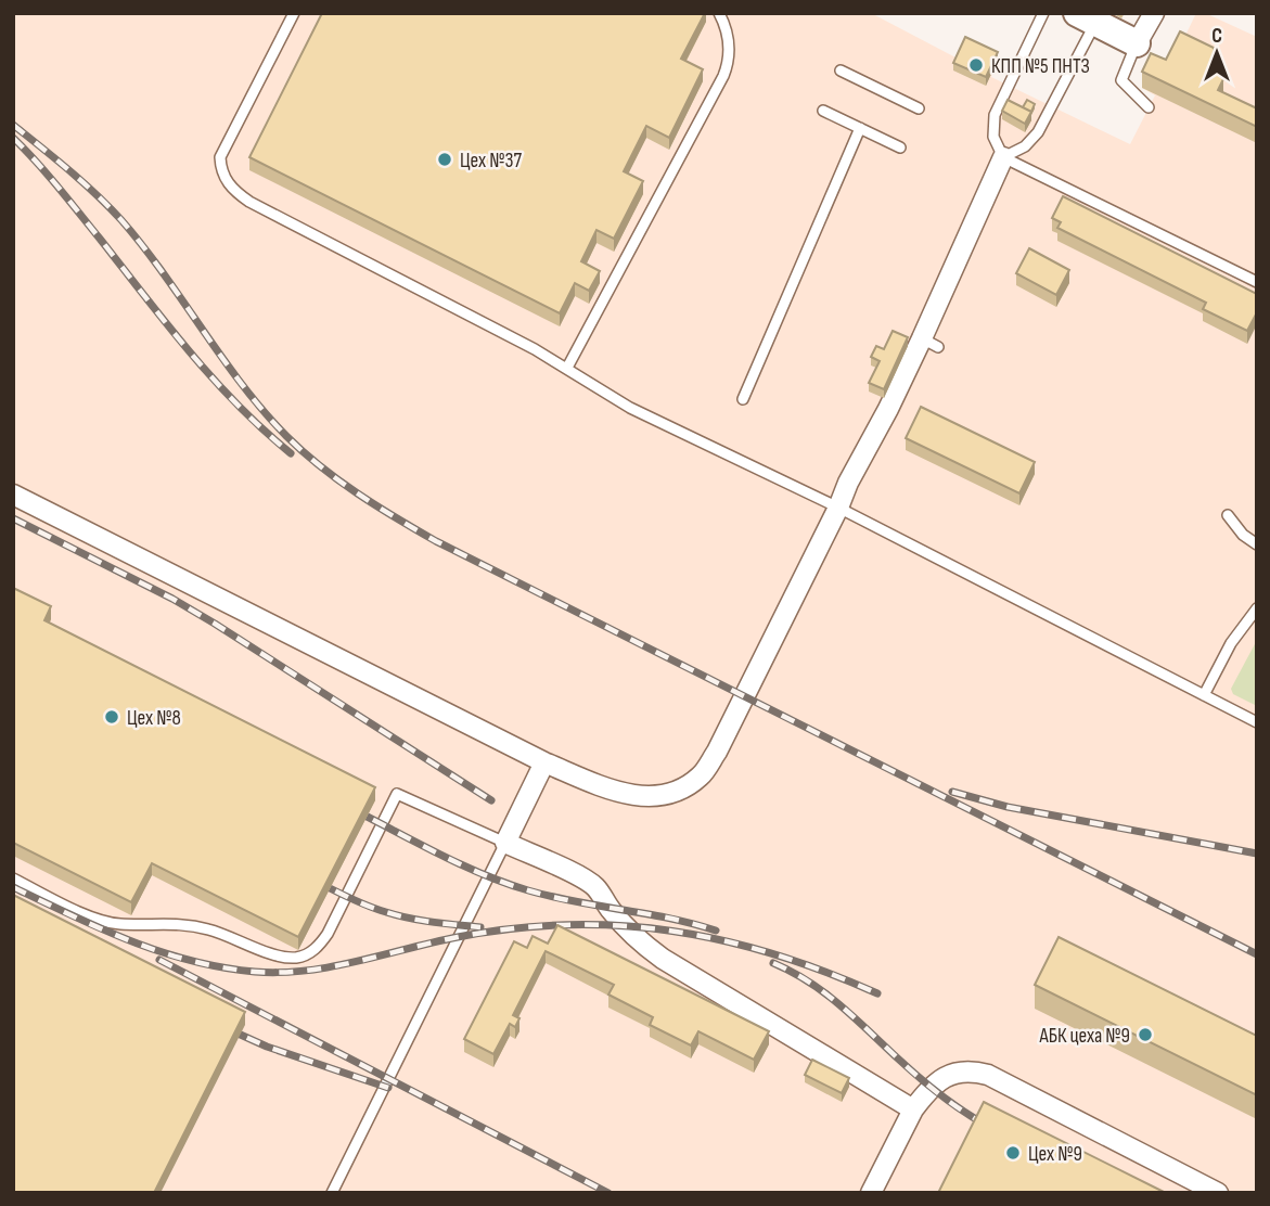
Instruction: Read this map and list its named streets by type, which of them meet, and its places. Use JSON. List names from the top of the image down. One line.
{"places":["КПП №5 ПНТЗ","Цех №37","Цех №8","АБК цеха №9","Цех №9"],"north":"top"}
